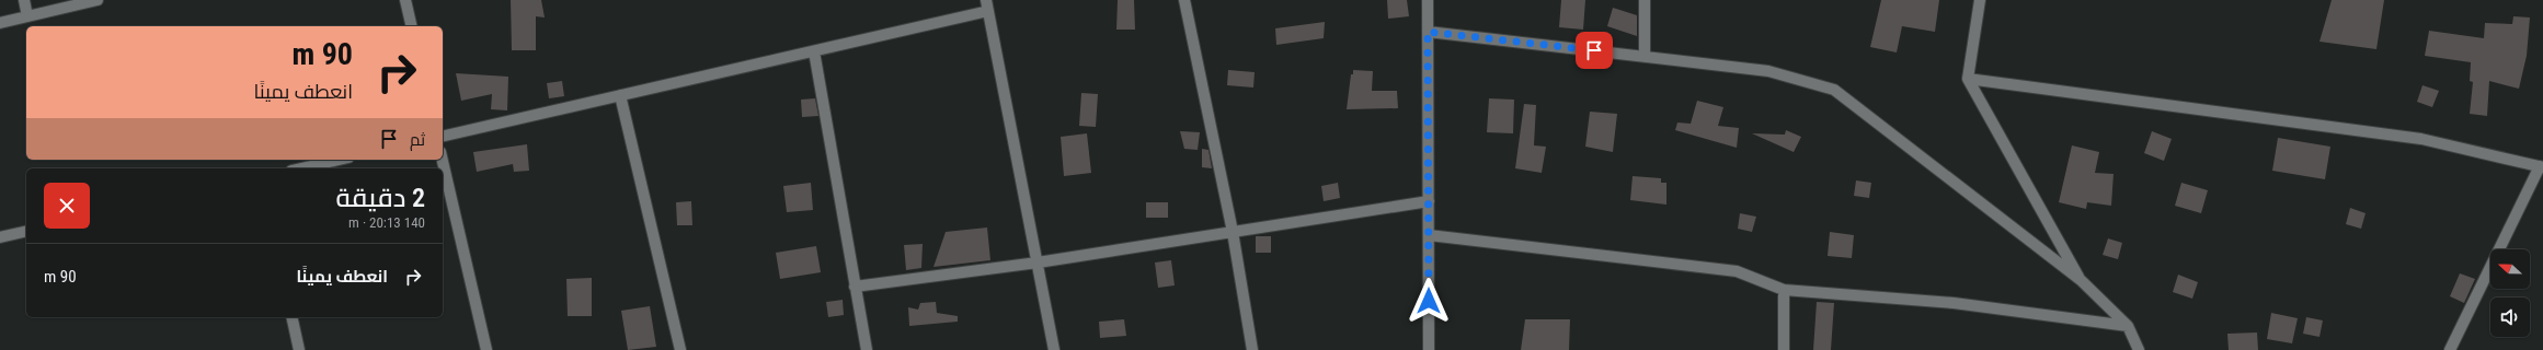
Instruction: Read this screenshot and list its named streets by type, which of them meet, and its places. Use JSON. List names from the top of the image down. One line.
{"north":"left","page":{"turn":["90 m","انعطف يمينًا"],"then":"ثم","heading":["2 دقيقة","140 m · 20:13"],"list":[{"name":"انعطف يمينًا","value":"90 m"}]}}
